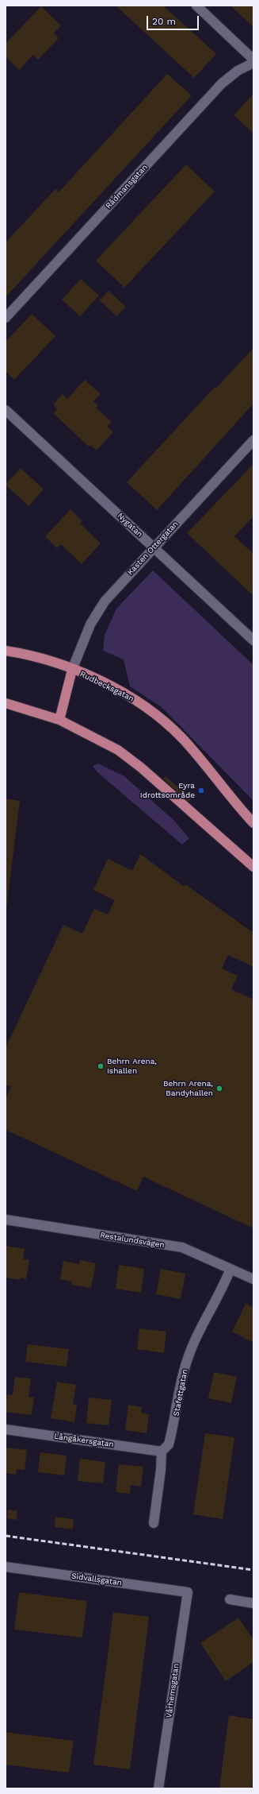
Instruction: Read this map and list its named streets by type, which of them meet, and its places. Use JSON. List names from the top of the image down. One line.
{"streets":{"main road":["Rudbecksgatan"],"street":["Rådmansgatan","Nygatan","Kasten Ottergatan","Restalundsvägen","Stafettgatan","Långåkersgatan","Sidvallsgatan","Vårhemsgatan"]},"crossings":[["Nygatan","Kasten Ottergatan"],["Kasten Ottergatan","Rudbecksgatan"],["Restalundsvägen","Stafettgatan"],["Stafettgatan","Långåkersgatan"],["Sidvallsgatan","Vårhemsgatan"]],"places":["Eyra Idrottsområde","Behrn Arena, Ishallen","Behrn Arena, Bandyhallen"],"scale_bar":"20 m"}
